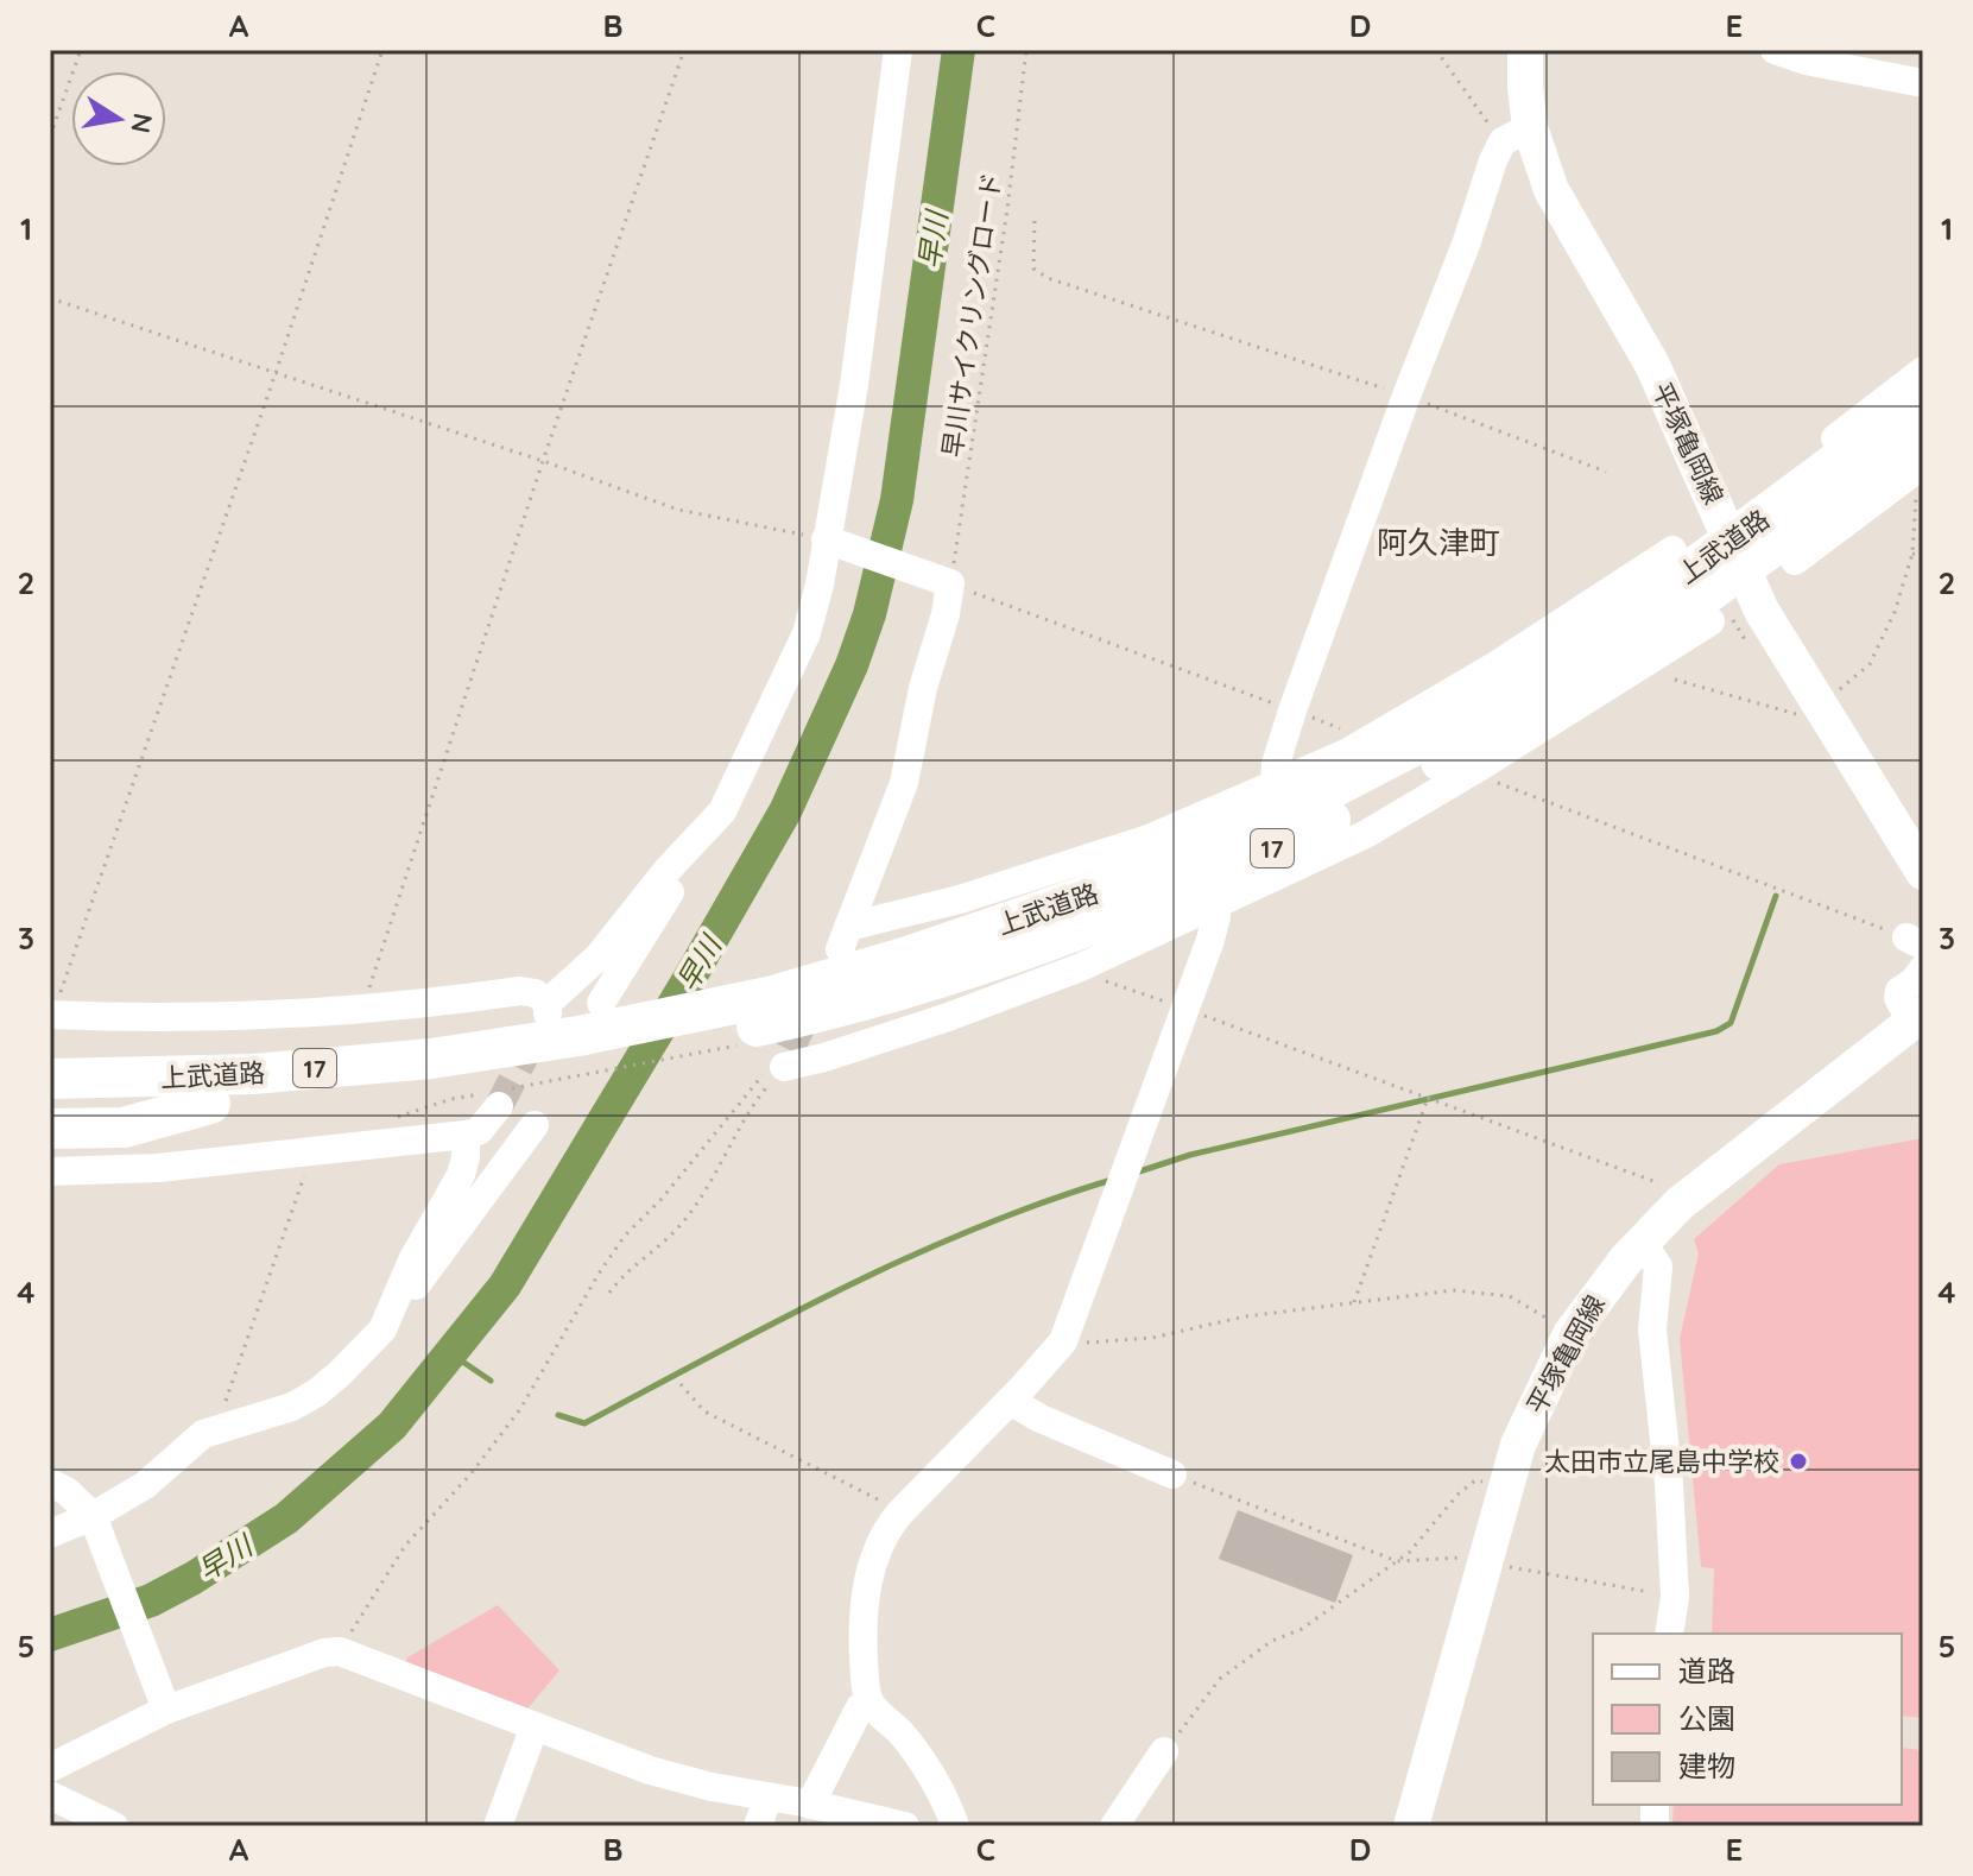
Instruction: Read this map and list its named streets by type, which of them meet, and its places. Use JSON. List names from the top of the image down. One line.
{"streets":{"highway":["上武道路","17"],"main road":["平塚亀岡線"],"path":["早川サイクリングロード"]},"crossings":[["平塚亀岡線","上武道路"]],"districts":["阿久津町"],"water":["早川"],"places":["太田市立尾島中学校"],"legend":["道路","公園","建物"],"north":"right","grid":{"columns":["A","B","C","D","E"],"rows":["1","2","3","4","5"]}}
